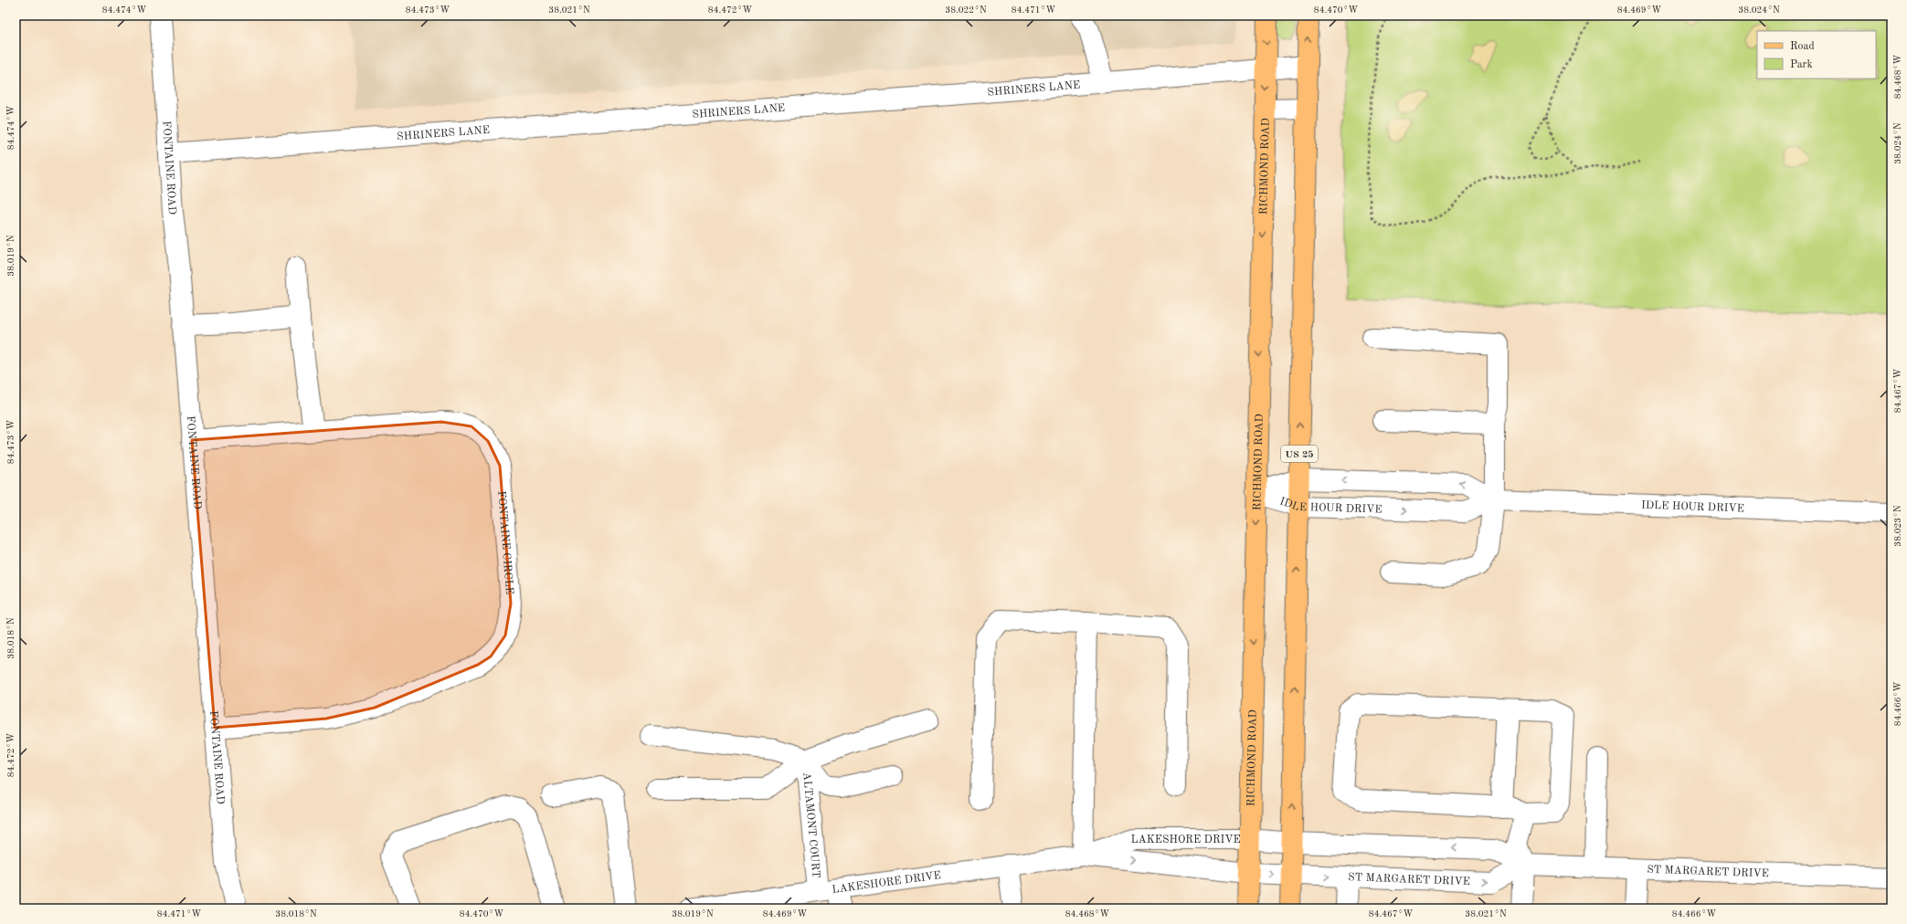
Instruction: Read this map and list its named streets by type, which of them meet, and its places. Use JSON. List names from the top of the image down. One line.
{"streets":{"main road":["RICHMOND ROAD","US 25"],"street":["SHRINERS LANE","FONTAINE ROAD","IDLE HOUR DRIVE","FONTAINE CIRCLE","ALTAMONT COURT","LAKESHORE DRIVE","ST MARGARET DRIVE"]},"crossings":[["SHRINERS LANE","RICHMOND ROAD"],["SHRINERS LANE","FONTAINE ROAD"],["SHRINERS LANE","US 25"],["RICHMOND ROAD","IDLE HOUR DRIVE"],["RICHMOND ROAD","LAKESHORE DRIVE"],["FONTAINE ROAD","FONTAINE CIRCLE"],["US 25","IDLE HOUR DRIVE"],["US 25","LAKESHORE DRIVE"],["US 25","ST MARGARET DRIVE"],["ALTAMONT COURT","LAKESHORE DRIVE"],["LAKESHORE DRIVE","ST MARGARET DRIVE"]],"legend":["Road","Park"],"coordinates":["84.474°W","84.473°W","38.021°N","84.472°W","38.022°N","84.471°W","84.470°W","84.469°W","38.024°N","84.468°W","38.019°N","84.467°W","38.023°N","38.018°N","84.466°W"]}
